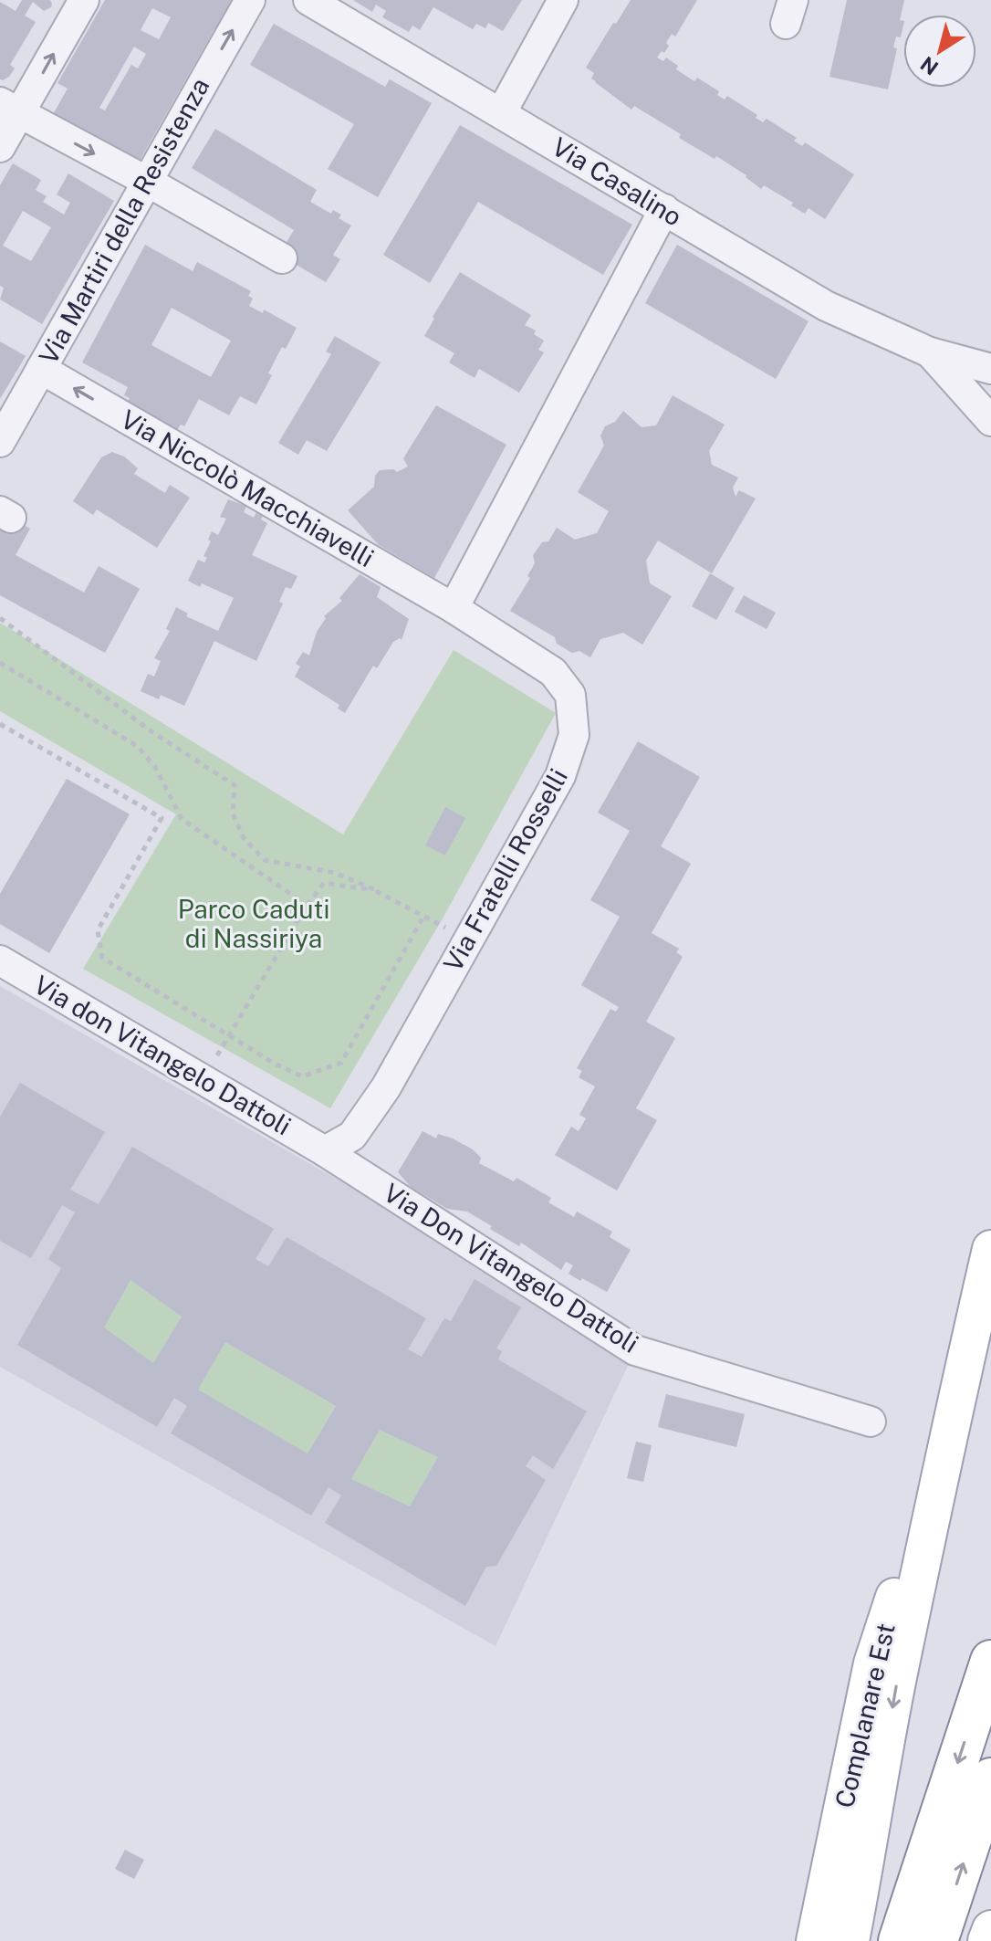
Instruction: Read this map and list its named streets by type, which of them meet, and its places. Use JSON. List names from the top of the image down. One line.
{"streets":{"main road":["Complanare Est"],"street":["Via Casalino","Via Martiri della Resistenza","Via Niccolò Macchiavelli","Via Fratelli Rosselli","Via don Vitangelo Dattoli","Via Don Vitangelo Dattoli"]},"crossings":[["Via Martiri della Resistenza","Via Niccolò Macchiavelli"],["Via Niccolò Macchiavelli","Via Fratelli Rosselli"],["Via Fratelli Rosselli","Via don Vitangelo Dattoli"],["Via Fratelli Rosselli","Via Don Vitangelo Dattoli"],["Via don Vitangelo Dattoli","Via Don Vitangelo Dattoli"]],"parks":["Parco Caduti di Nassiriya"],"north":"bottom left"}
